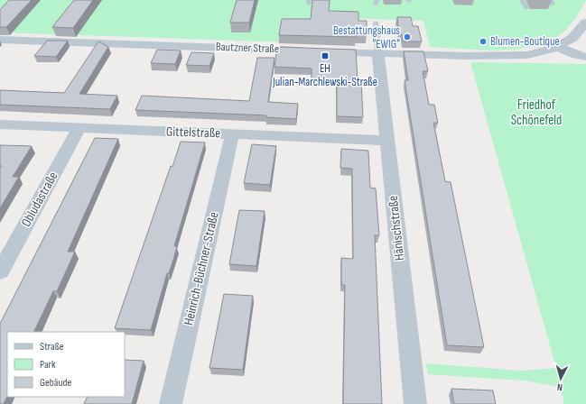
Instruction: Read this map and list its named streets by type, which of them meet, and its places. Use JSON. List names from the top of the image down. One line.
{"streets":{"street":["Bautzner Straße","Gittelstraße","Obludastraße","Hänischstraße","Heinrich-Büchner-Straße"]},"crossings":[["Gittelstraße","Obludastraße"],["Gittelstraße","Hänischstraße"],["Gittelstraße","Heinrich-Büchner-Straße"]],"parks":["Friedhof Schönefeld"],"places":{"other":["Bestattungshaus \"EWIG\"","Blumen-Boutique"],"transit":["EH Julian-Marchlewski-Straße"]},"legend":["Straße","Park","Gebäude"],"north":"bottom"}
